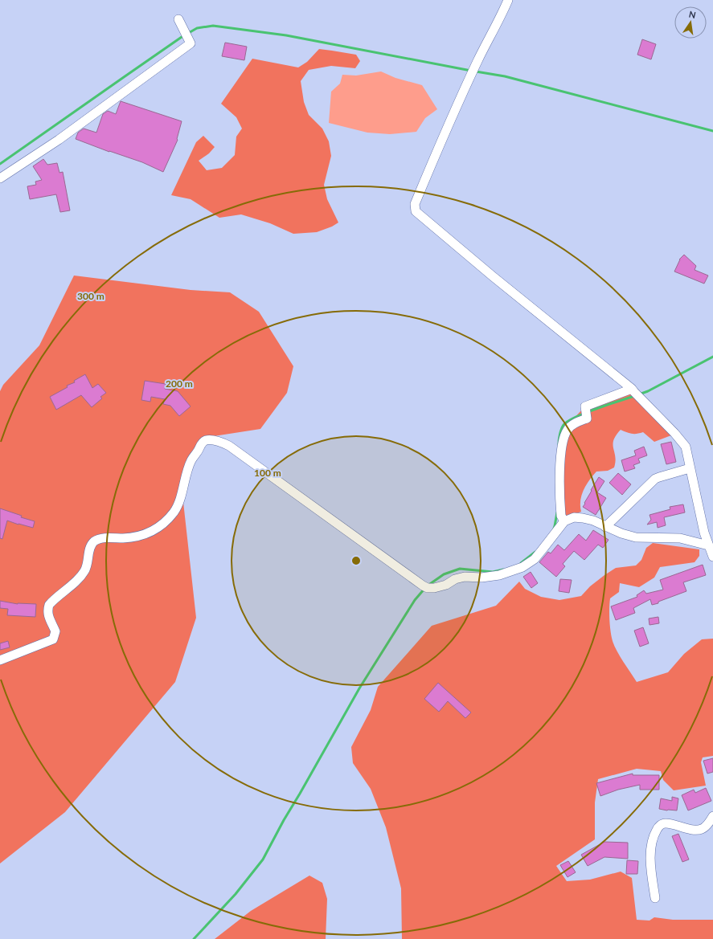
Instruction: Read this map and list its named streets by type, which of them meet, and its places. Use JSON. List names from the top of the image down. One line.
{"north":"top","rings":["300 m","200 m","100 m"]}
